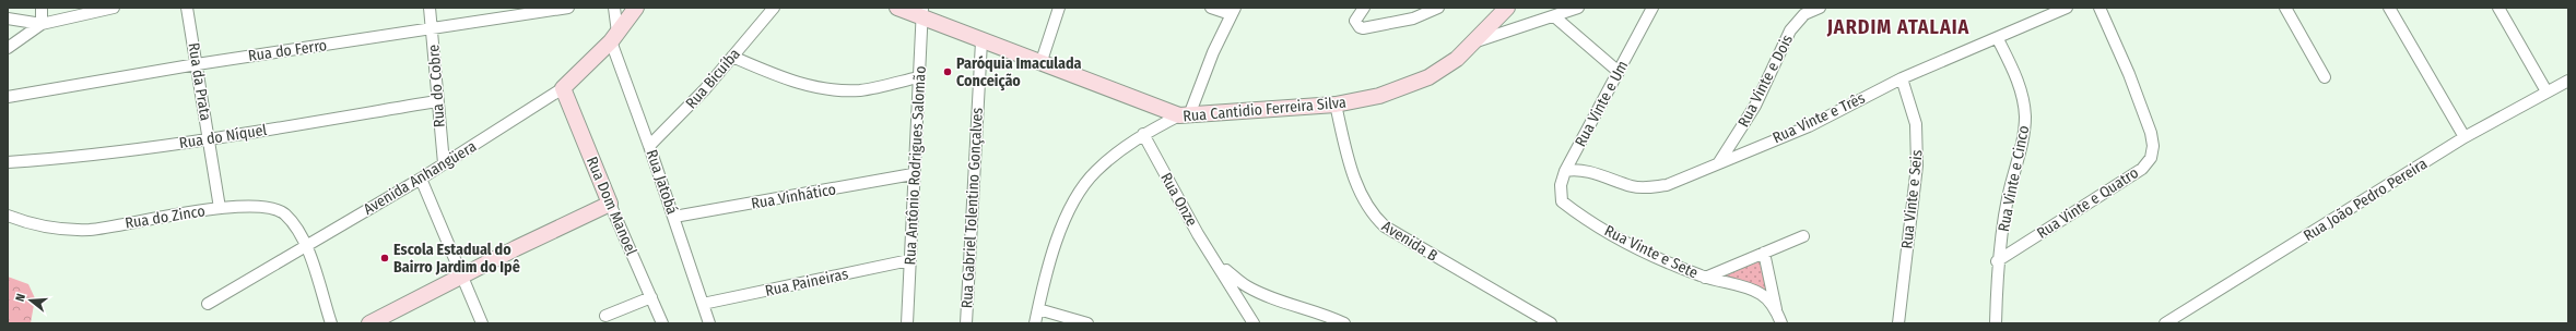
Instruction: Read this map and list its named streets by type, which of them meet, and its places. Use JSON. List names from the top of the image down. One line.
{"streets":{"street":["Rua do Ferro","Rua Bicuíba","Rua Vinte e Dois","Rua da Prata","Rua do Cobre","Rua Vinte e Um","Rua Cantidio Ferreira Silva","Rua Vinte e Três","Rua do Níquel","Rua Antônio Rodrigues Salomão","Avenida Anhangüera","Rua Vinte e Cinco","Rua Jatobá","Rua Vinhático","Rua Onze","Rua Vinte e Seis","Rua João Pedro Pereira","Rua Vinte e Quatro","Rua Dom Manoel","Rua Gabriel Tolentino Gonçalves","Rua do Zinco","Avenida B","Rua Vinte e Sete","Rua Paineiras"]},"crossings":[["Rua do Ferro","Rua da Prata"],["Rua do Ferro","Rua do Cobre"],["Rua Bicuíba","Rua Jatobá"],["Rua Vinte e Dois","Rua Vinte e Três"],["Rua da Prata","Rua do Níquel"],["Rua da Prata","Rua do Zinco"],["Rua do Cobre","Rua do Níquel"],["Rua do Cobre","Avenida Anhangüera"],["Rua Vinte e Um","Rua Vinte e Três"],["Rua Vinte e Um","Rua Vinte e Sete"],["Rua Cantidio Ferreira Silva","Rua Onze"],["Rua Cantidio Ferreira Silva","Avenida B"],["Rua Vinte e Três","Rua Vinte e Cinco"],["Rua Vinte e Três","Rua Vinte e Seis"],["Rua Antônio Rodrigues Salomão","Rua Vinhático"],["Rua Antônio Rodrigues Salomão","Rua Paineiras"],["Avenida Anhangüera","Rua Jatobá"],["Avenida Anhangüera","Rua Dom Manoel"],["Avenida Anhangüera","Rua do Zinco"],["Rua Vinte e Cinco","Rua Vinte e Quatro"],["Rua Jatobá","Rua Vinhático"],["Rua Jatobá","Rua Paineiras"]],"districts":["JARDIM ATALAIA"],"places":["Paróquia Imaculada Conceição","Escola Estadual do Bairro Jardim do Ipê"],"north":"left"}
